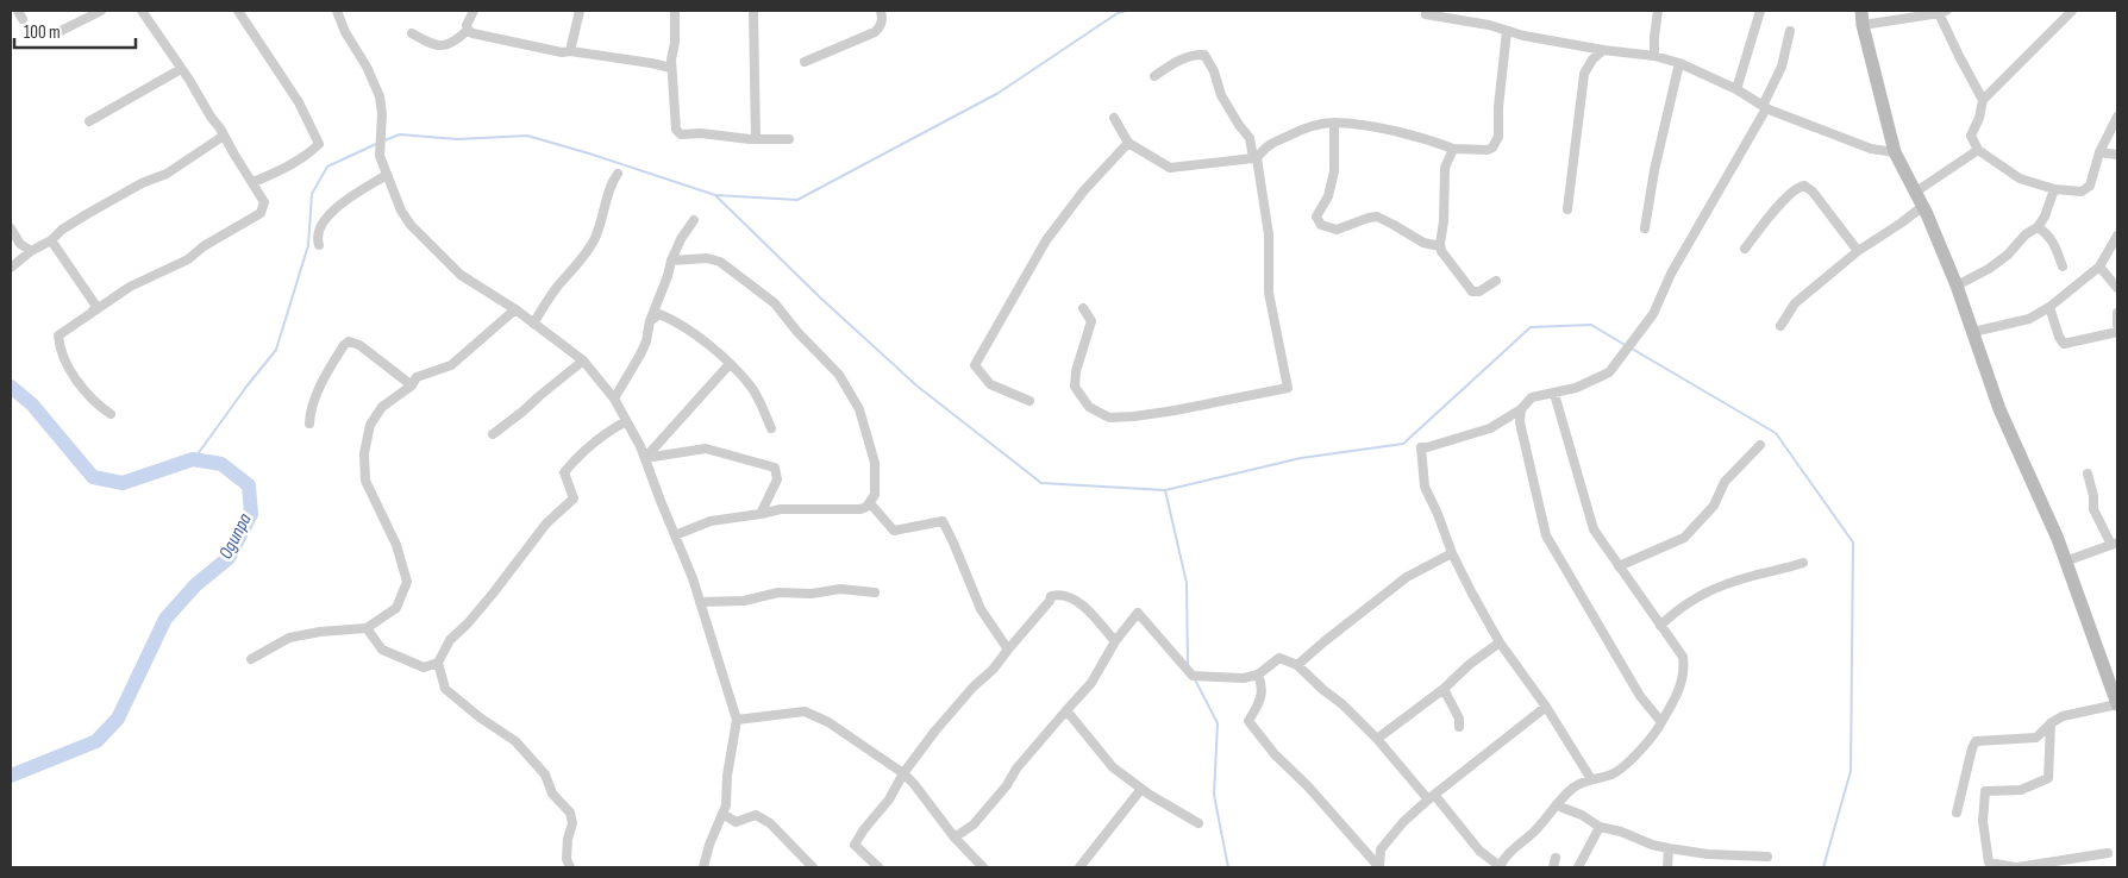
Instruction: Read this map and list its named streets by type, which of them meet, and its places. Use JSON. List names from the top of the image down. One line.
{"water":["Ogunpa"],"scale_bar":"100 m"}
